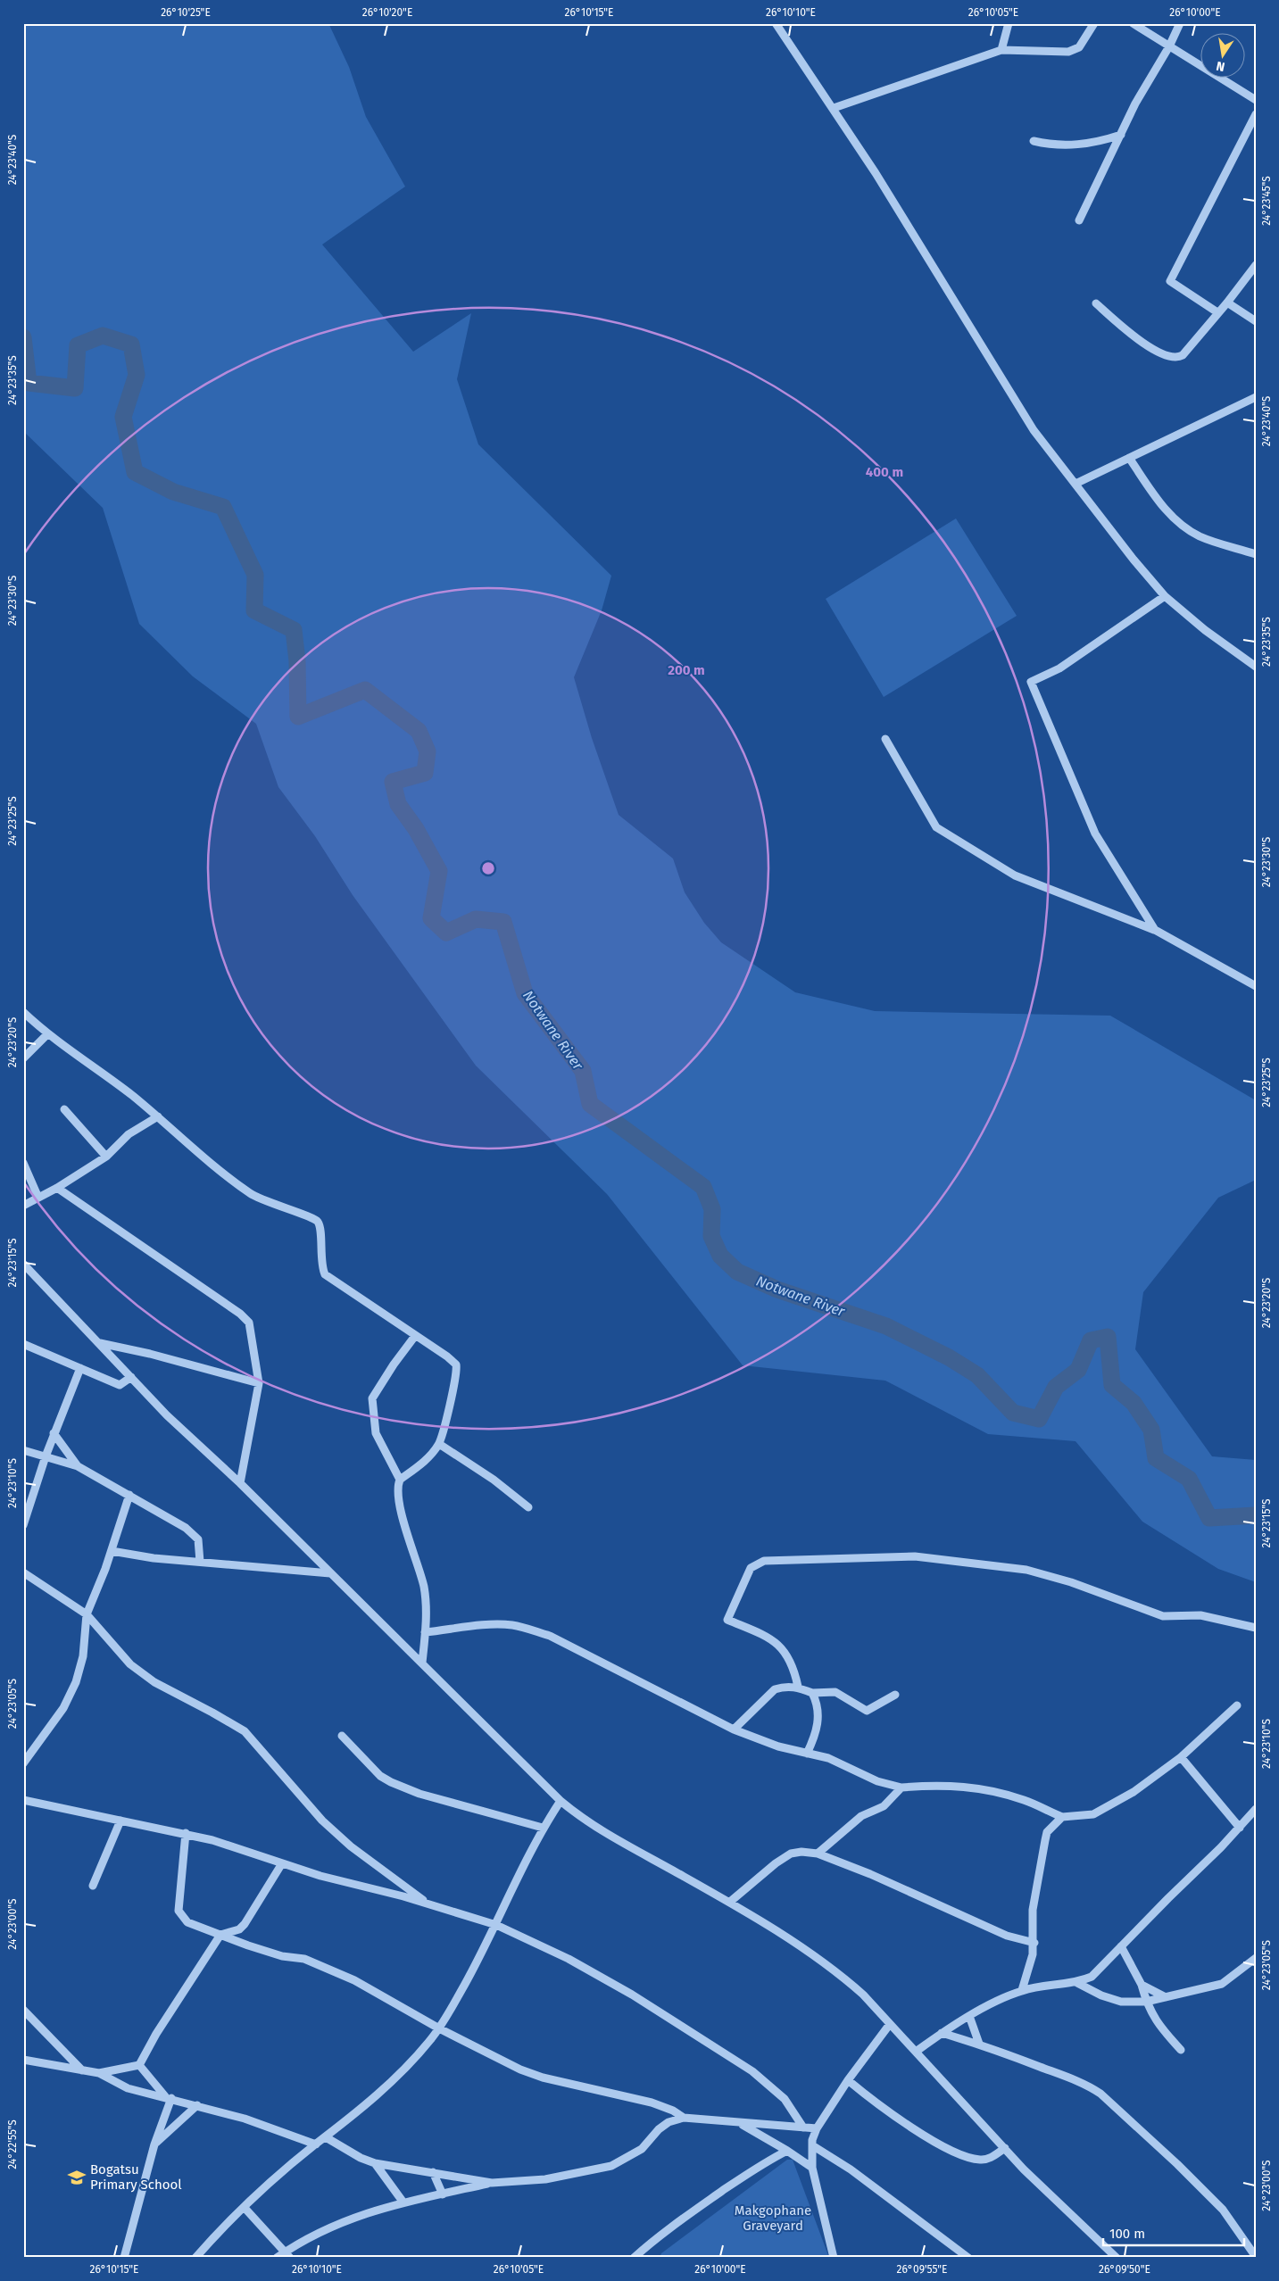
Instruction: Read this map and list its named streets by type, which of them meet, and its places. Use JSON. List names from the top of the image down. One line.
{"water":["Notwane River"],"parks":["Makgophane Graveyard"],"places":{"school or university":["Bogatsu Primary School"]},"scale_bar":"100 m","north":"bottom","coordinates":["26°10'25\"E","26°10'20\"E","26°10'15\"E","26°10'10\"E","26°10'05\"E","26°10'00\"E","24°23'40\"S","24°23'45\"S","24°23'35\"S","24°23'30\"S","24°23'25\"S","24°23'20\"S","24°23'15\"S","24°23'10\"S","24°23'05\"S","24°23'00\"S","24°22'55\"S","26°09'55\"E","26°09'50\"E"],"rings":["400 m","200 m"]}
